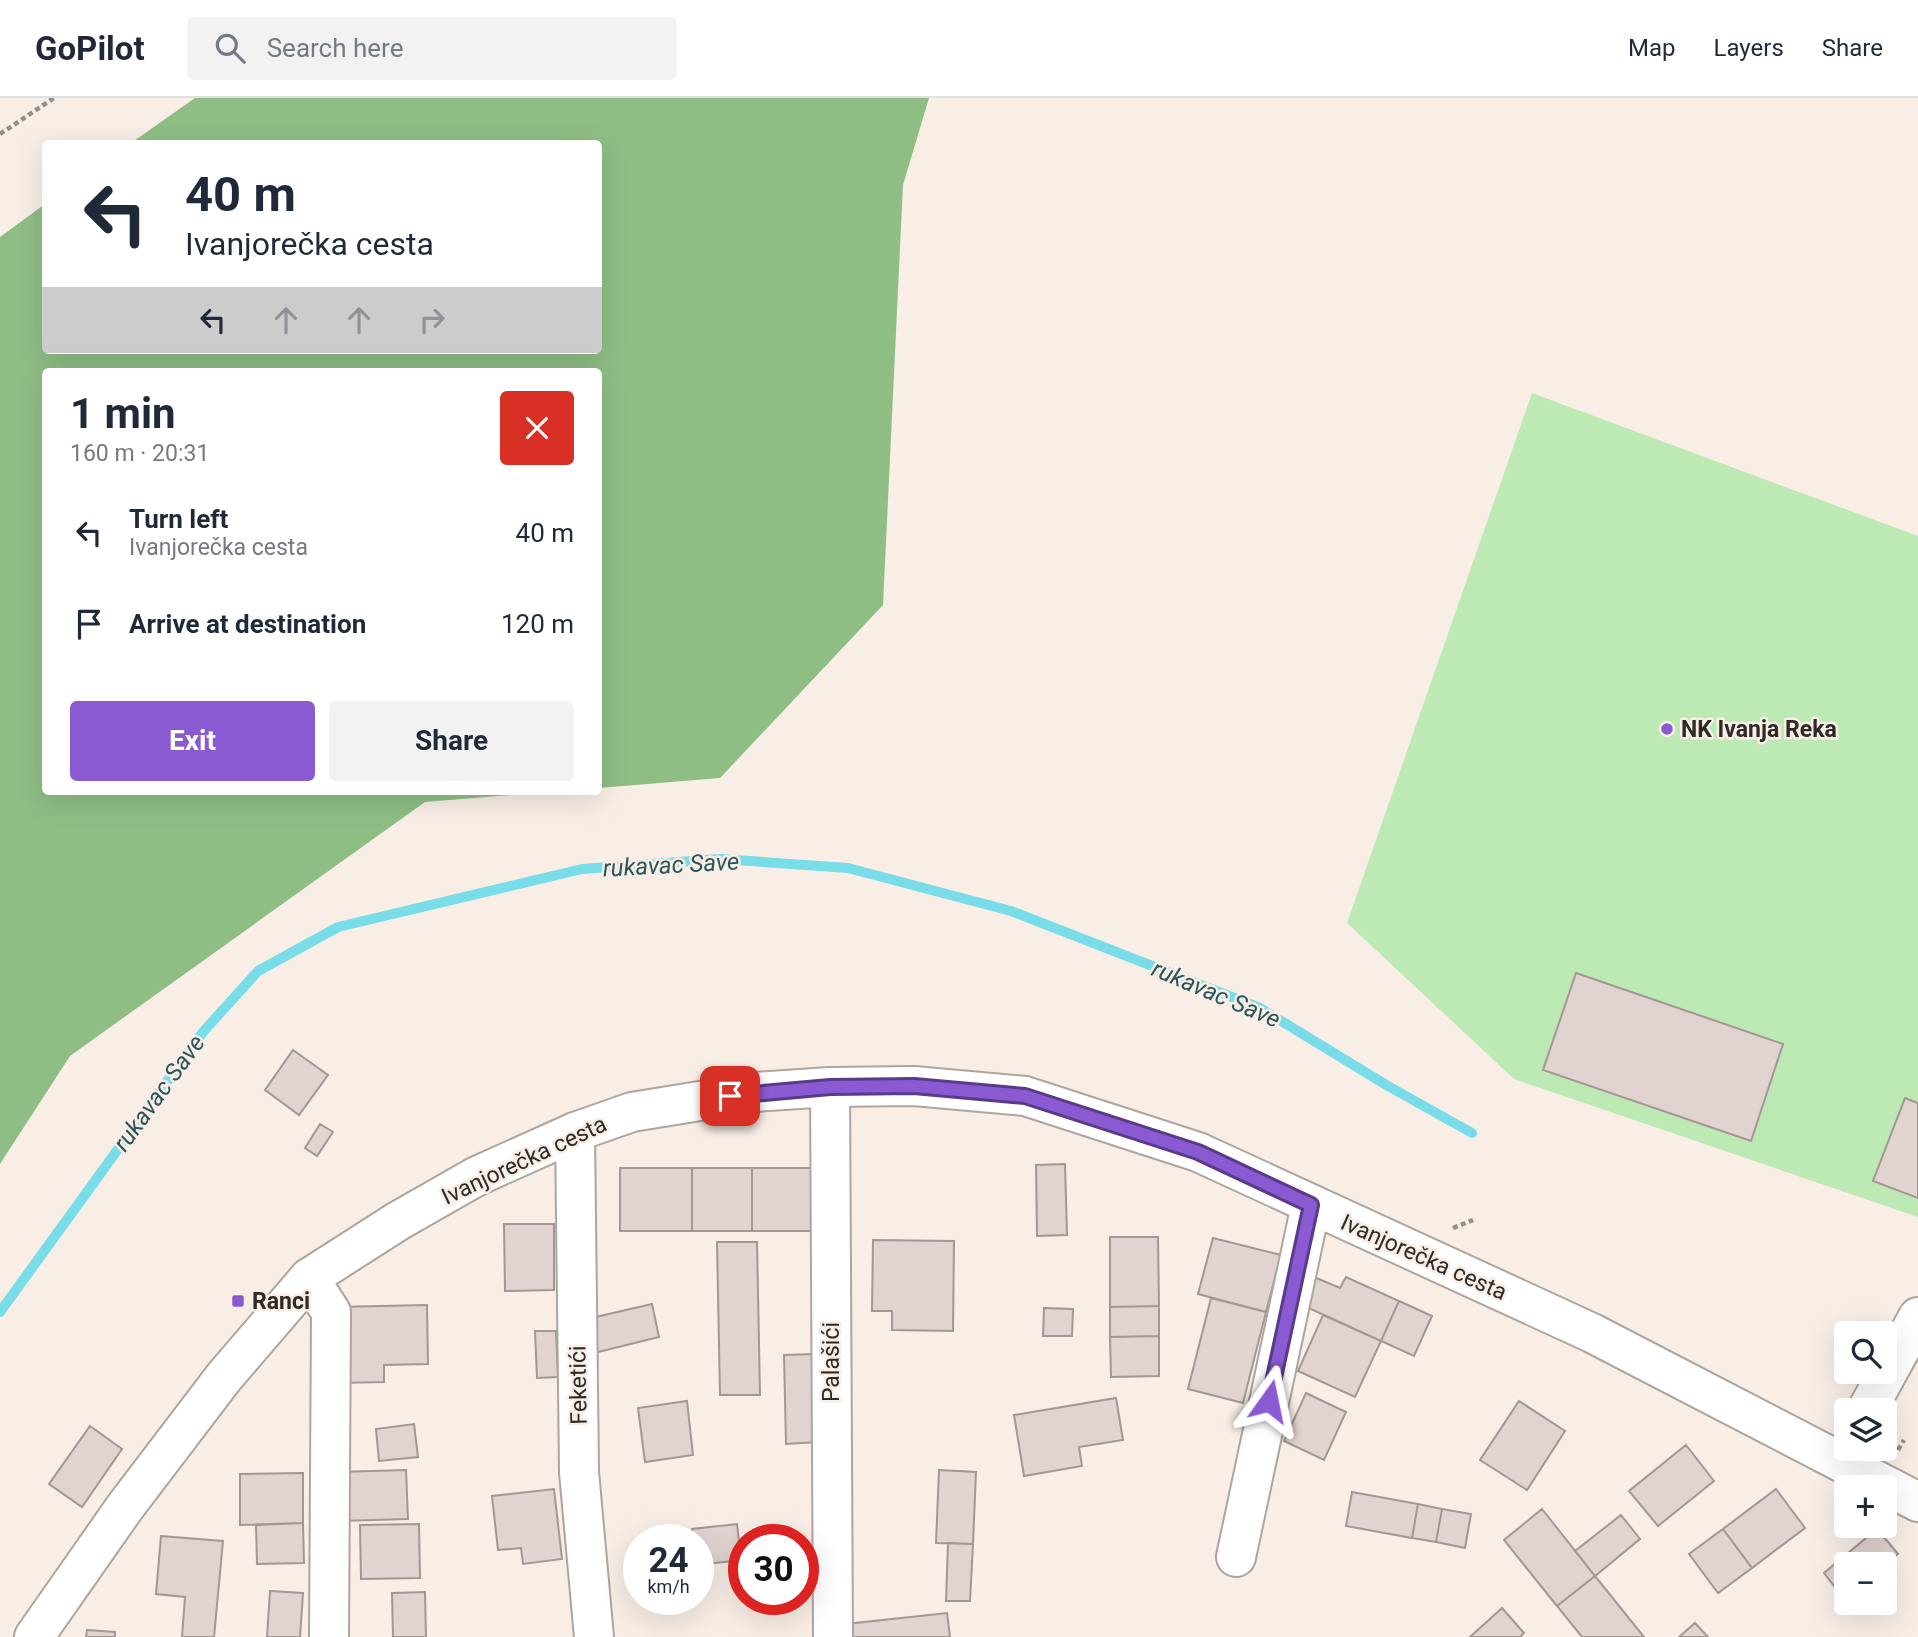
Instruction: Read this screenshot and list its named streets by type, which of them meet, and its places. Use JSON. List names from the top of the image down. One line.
{"streets":{"main road":["Ivanjorečka cesta","Palašići","Feketići"]},"crossings":[["Ivanjorečka cesta","Palašići"],["Ivanjorečka cesta","Feketići"]],"water":["rukavac Save"],"places":{"other":["NK Ivanja Reka"],"transit":["Ranci"]},"page":{"header":"GoPilot","search":"Search here","nav":["Map","Layers","Share"],"turn":["40 m","Ivanjorečka cesta"],"heading":["1 min","160 m · 20:31"],"list":[{"name":"Turn left","note":"Ivanjorečka cesta","value":"40 m"},{"name":"Arrive at destination","value":"120 m"}],"buttons":["Exit","Share"],"map_buttons":["+","−"],"speed":"24 km/h","limit":"30"}}
